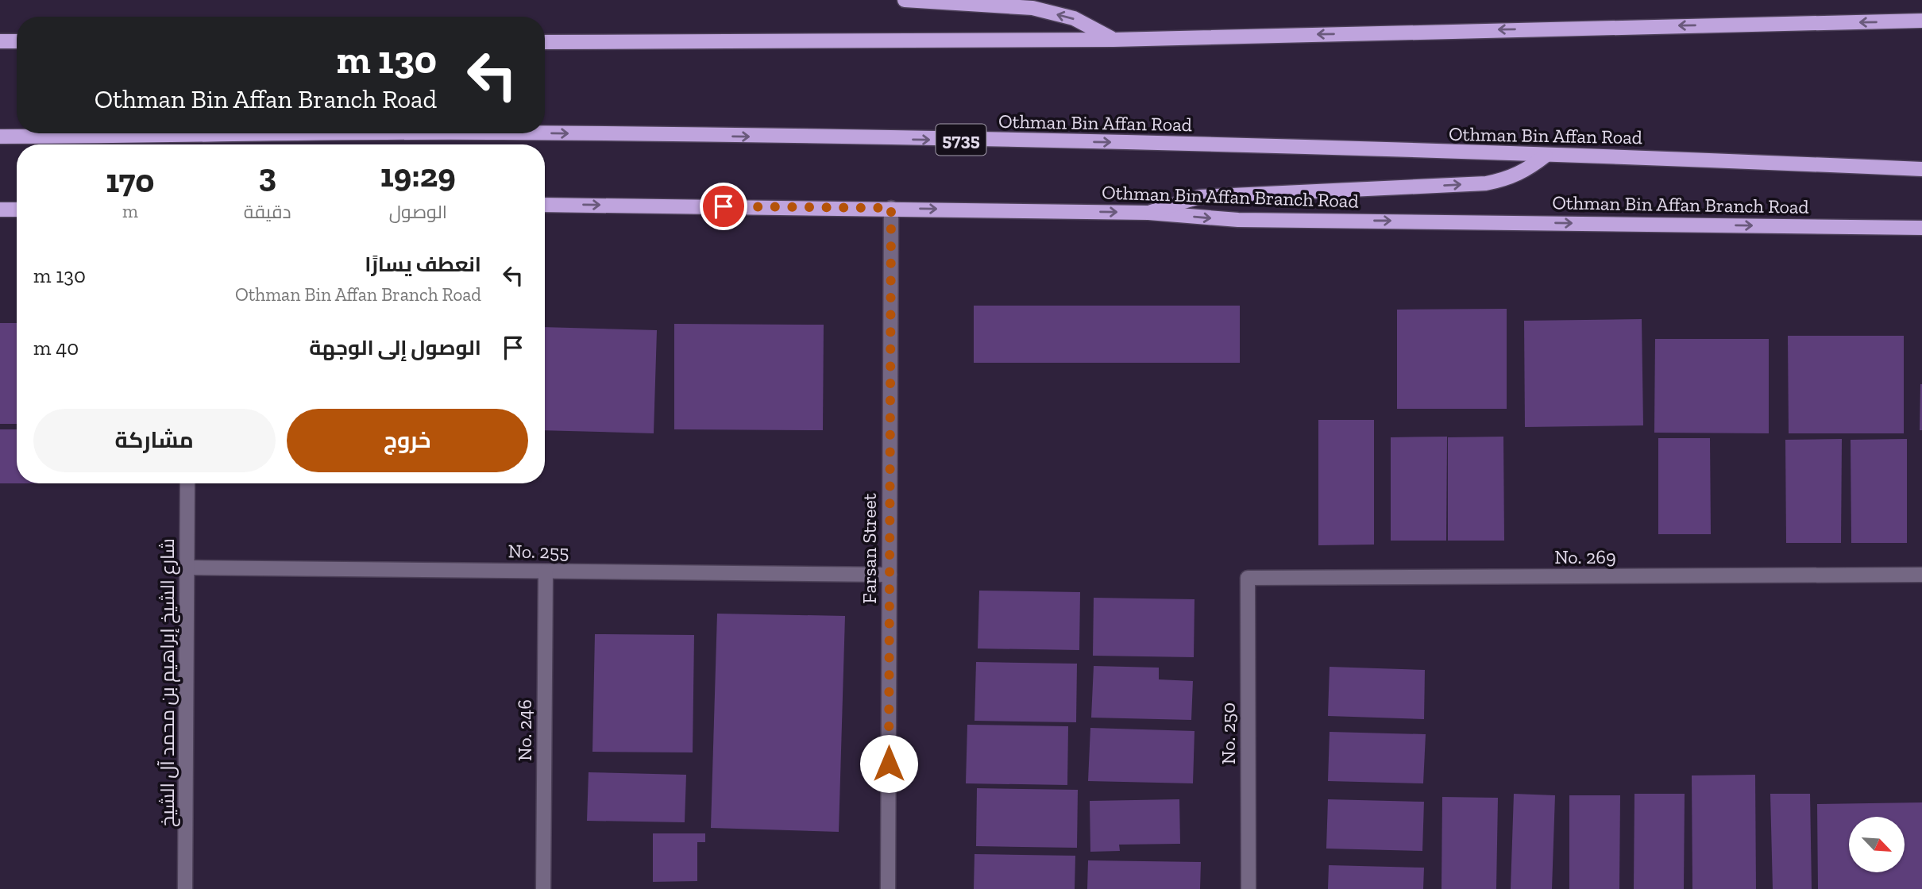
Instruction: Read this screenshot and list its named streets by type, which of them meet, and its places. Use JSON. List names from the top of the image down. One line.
{"streets":{"main road":["Othman Bin Affan Road","5735","Othman Bin Affan Branch Road"],"street":["Farsan Street","No. 255","No. 269","شارع الشيخ إبراهيم بن محمد آل الشيخ","No. 246","No. 250"]},"crossings":[["Othman Bin Affan Branch Road","Farsan Street"],["Farsan Street","No. 255"],["No. 255","شارع الشيخ إبراهيم بن محمد آل الشيخ"],["No. 255","No. 246"],["No. 269","No. 250"]],"one_way":["Othman Bin Affan Branch Road"],"north":"bottom right","page":{"turn":["130 m","Othman Bin Affan Branch Road"],"eta":["19:29","الوصول","3","دقيقة","170","m"],"list":[{"name":"انعطف يسارًا","note":"Othman Bin Affan Branch Road","value":"130 m"},{"name":"الوصول إلى الوجهة","value":"40 m"}],"buttons":["خروج","مشاركة"]}}
